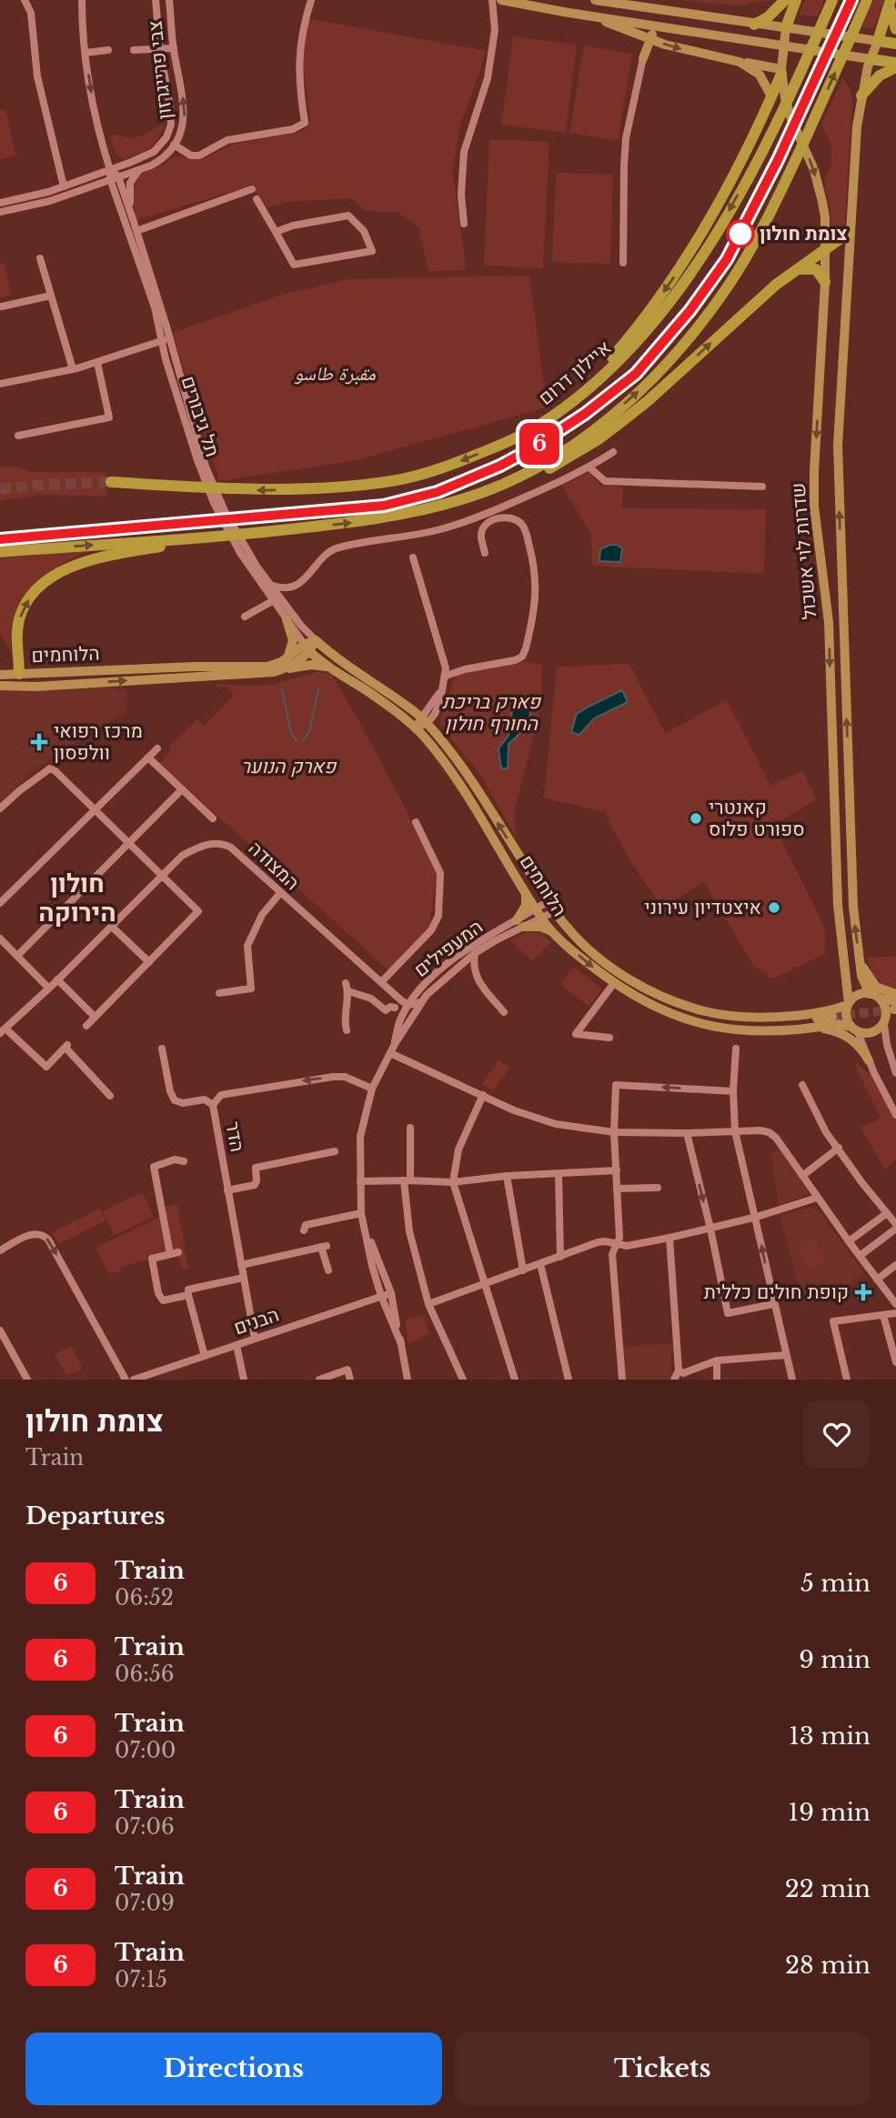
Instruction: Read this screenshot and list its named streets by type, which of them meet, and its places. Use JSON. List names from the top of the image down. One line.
{"streets":{"highway":["איילון דרום"],"main road":["שדרות לוי אשכול","הלוחמים"],"street":["צבי פרייגרזון","תל גיבורים","המצודה","המעפילים","הדר","הבנים"]},"crossings":[["צבי פרייגרזון","תל גיבורים"],["תל גיבורים","הלוחמים"],["שדרות לוי אשכול","הלוחמים"],["הלוחמים","המעפילים"],["המצודה","המעפילים"],["המעפילים","הדר"],["המעפילים","הבנים"],["הדר","הבנים"]],"one_way":["הדר"],"districts":["חולון הירוקה"],"parks":["مقبرة طاسو","פארק בריכת החורף חולון","פארק הנוער"],"places":{"other":["צומת חולון","קאנטרי ספורט פלוס","איצטדיון עירוני"],"health":["מרכז רפואי וולפסון","קופת חולים כללית"]},"page":{"on_map":"6","heading":[["צומת חולון","Train"],"Departures"],"list":[{"mark":"6","name":"Train","note":"06:52","value":"5 min"},{"mark":"6","name":"Train","note":"06:56","value":"9 min"},{"mark":"6","name":"Train","note":"07:00","value":"13 min"},{"mark":"6","name":"Train","note":"07:06","value":"19 min"},{"mark":"6","name":"Train","note":"07:09","value":"22 min"},{"mark":"6","name":"Train","note":"07:15","value":"28 min"}],"buttons":["Directions","Tickets"]}}
